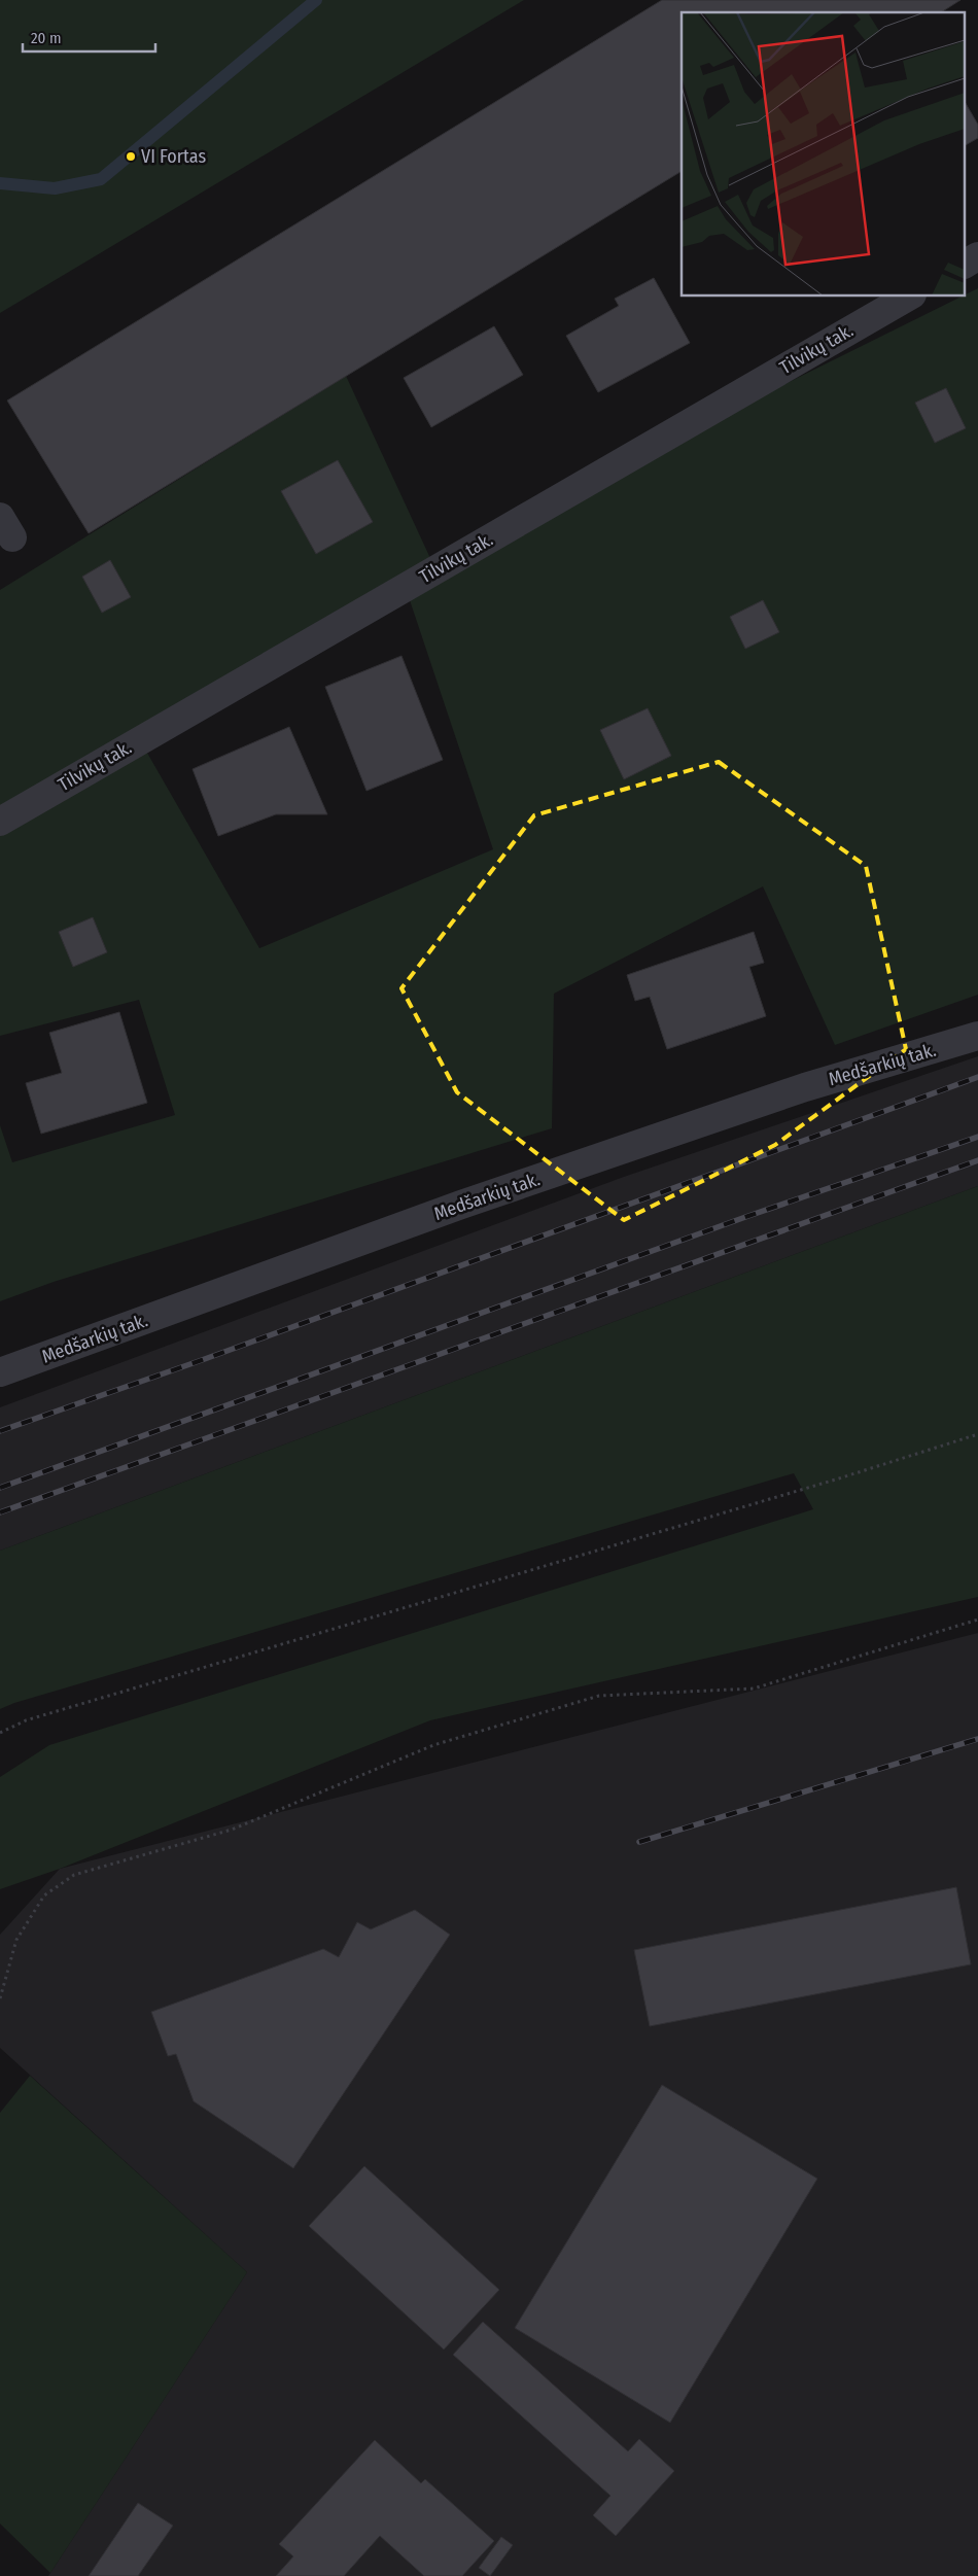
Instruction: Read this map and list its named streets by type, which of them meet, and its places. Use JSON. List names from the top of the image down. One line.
{"streets":{"street":["Tilvikų tak.","Medšarkių tak."]},"places":["VI Fortas"],"scale_bar":"20 m"}
